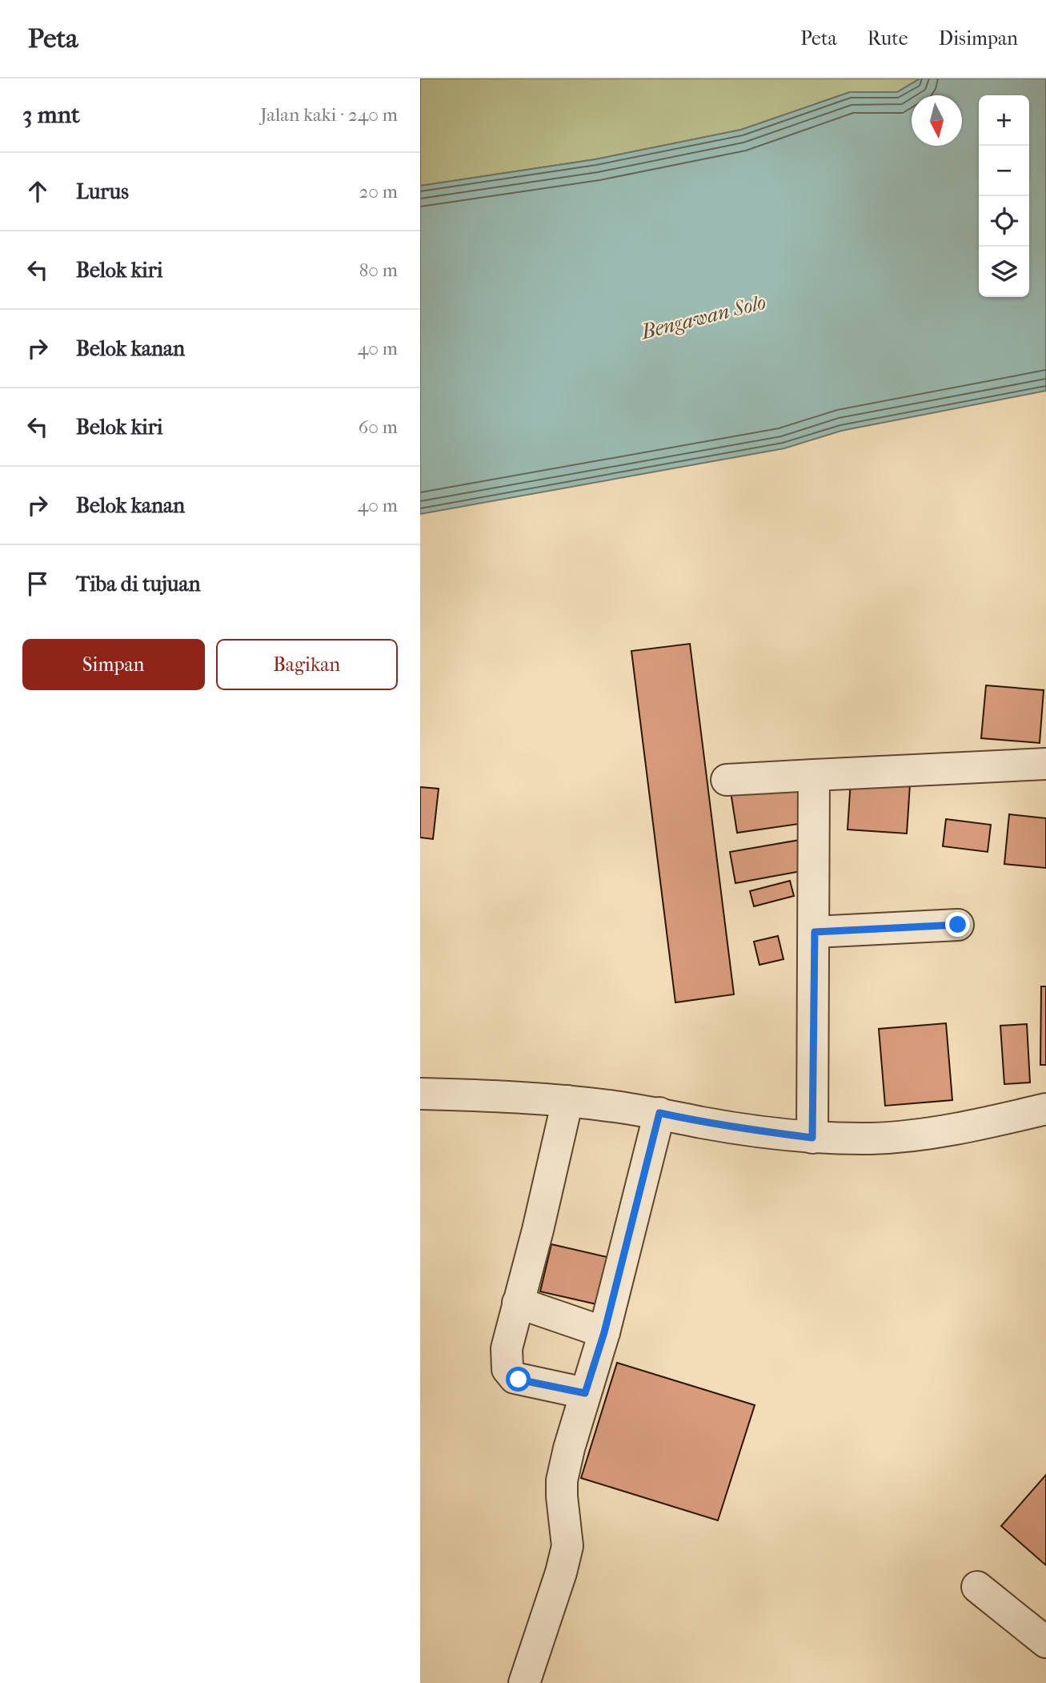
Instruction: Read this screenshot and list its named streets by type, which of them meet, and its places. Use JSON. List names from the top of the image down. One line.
{"water":["Bengawan Solo"],"north":"bottom","page":{"header":"Peta","nav":["Peta","Rute","Disimpan"],"heading":["3 mnt","Jalan kaki · 240 m"],"map_buttons":["+","−"],"list":[["Lurus","20 m"],["Belok kiri","80 m"],["Belok kanan","40 m"],["Belok kiri","60 m"],["Belok kanan","40 m"],"Tiba di tujuan"],"buttons":["Simpan","Bagikan"]}}
